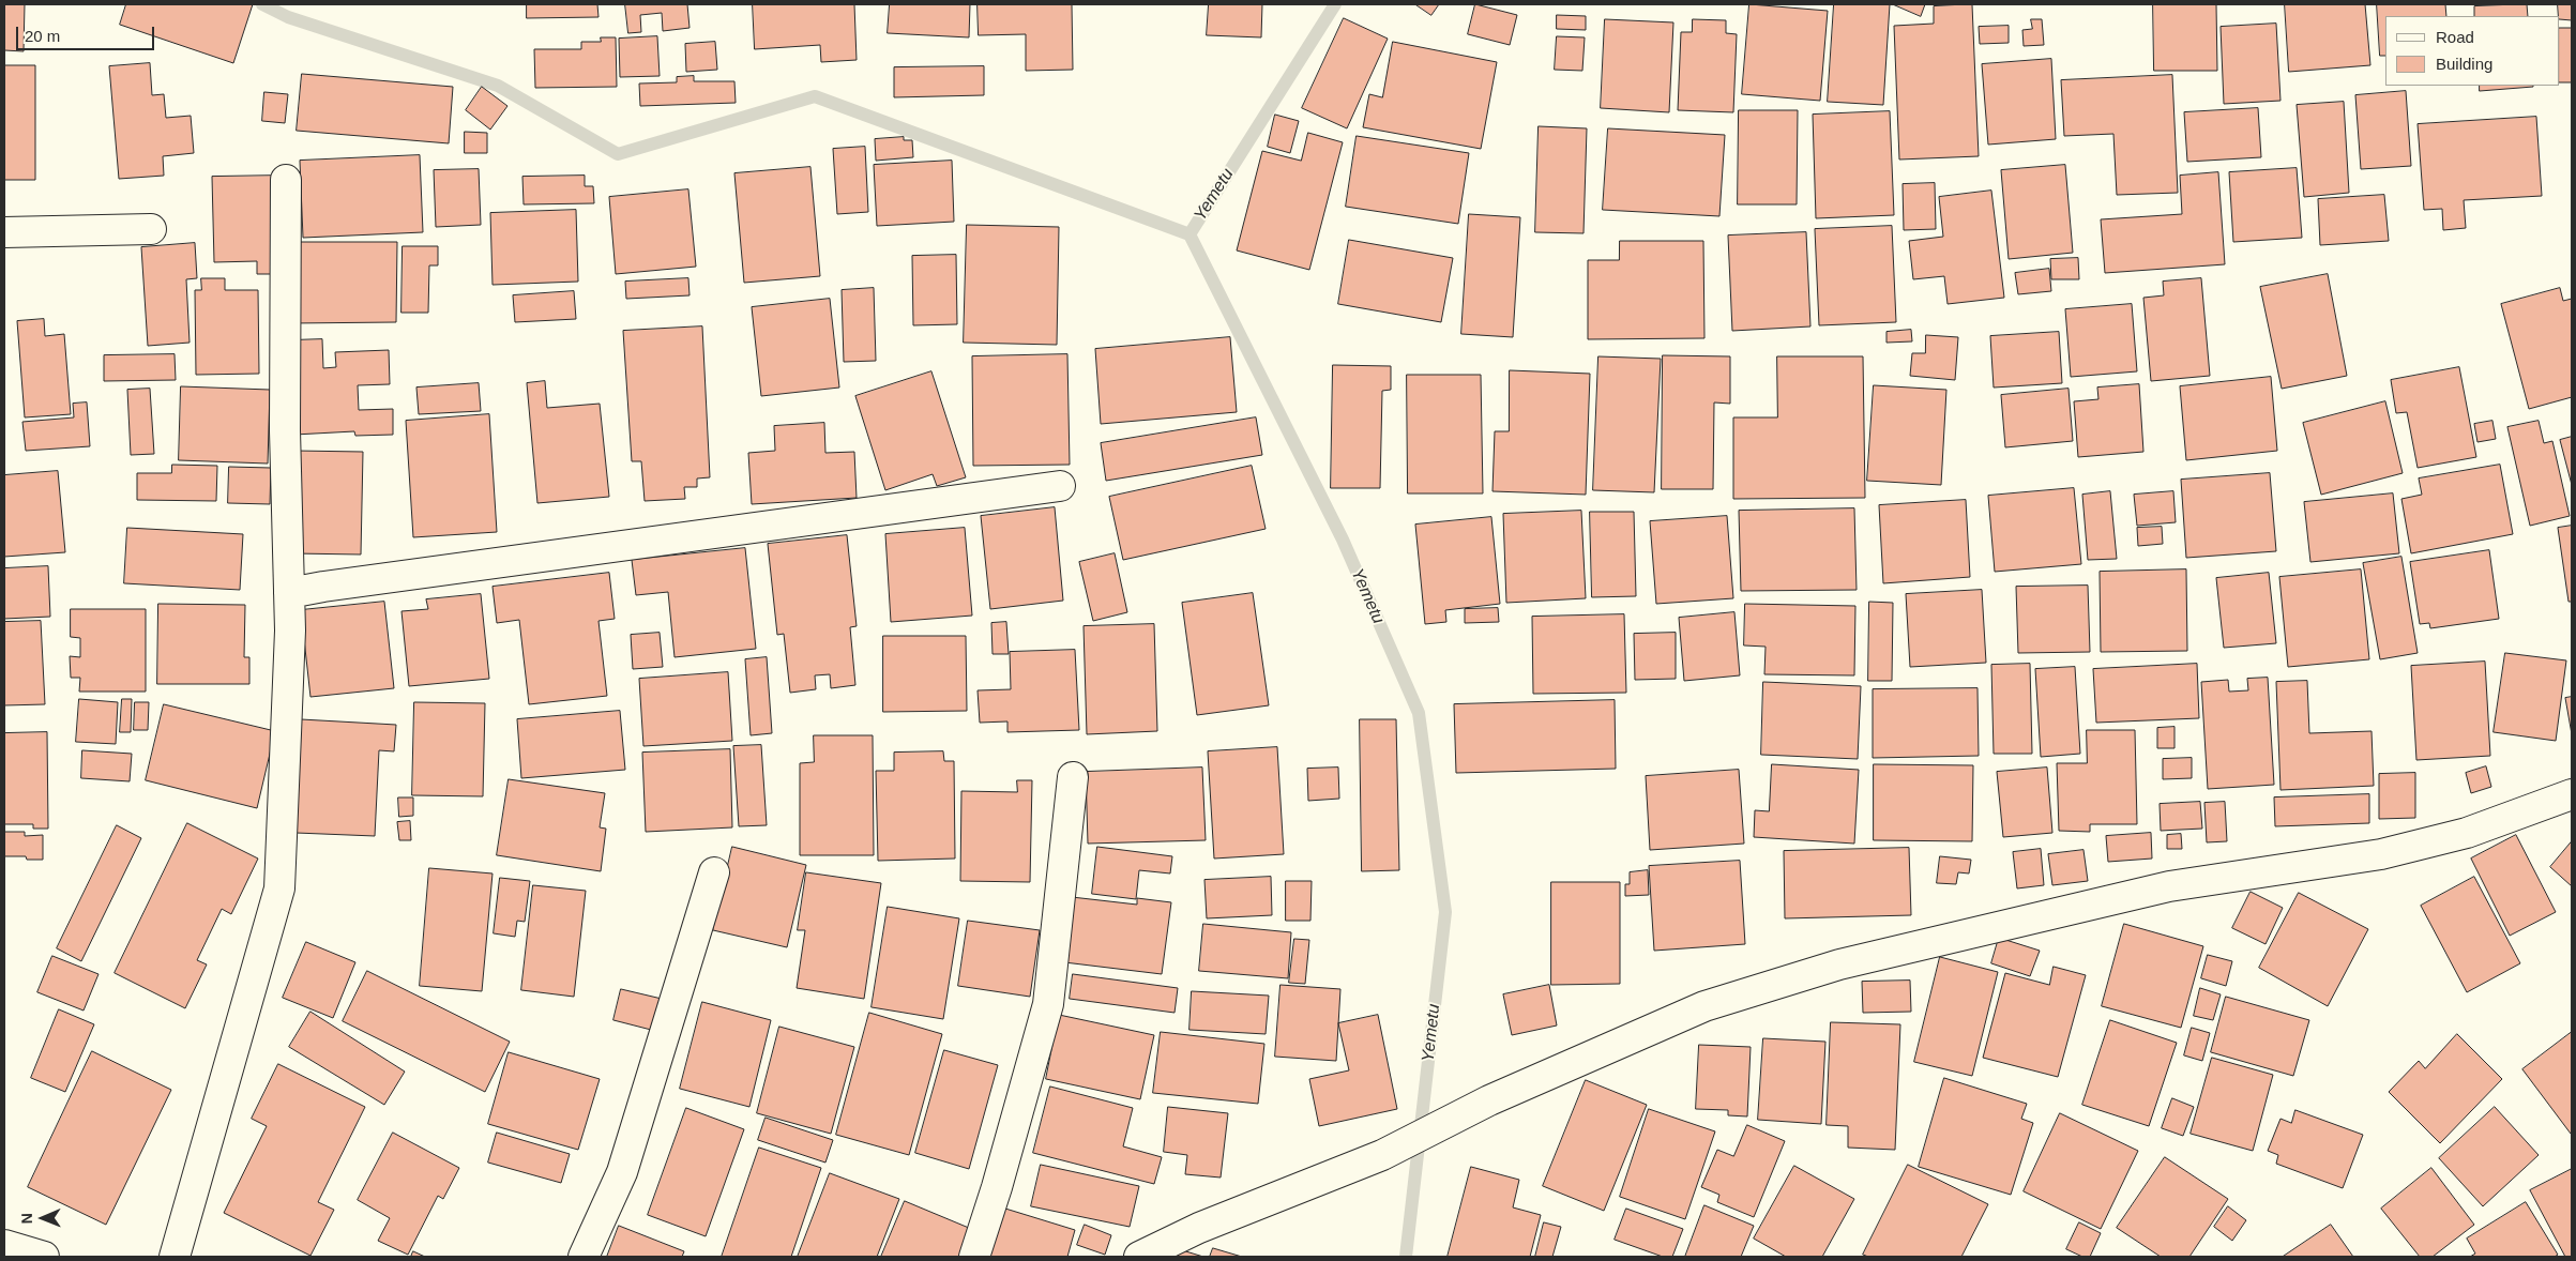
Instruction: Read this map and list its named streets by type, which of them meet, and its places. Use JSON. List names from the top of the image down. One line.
{"water":["Yemetu"],"legend":["Road","Building"],"scale_bar":"20 m","north":"left"}
